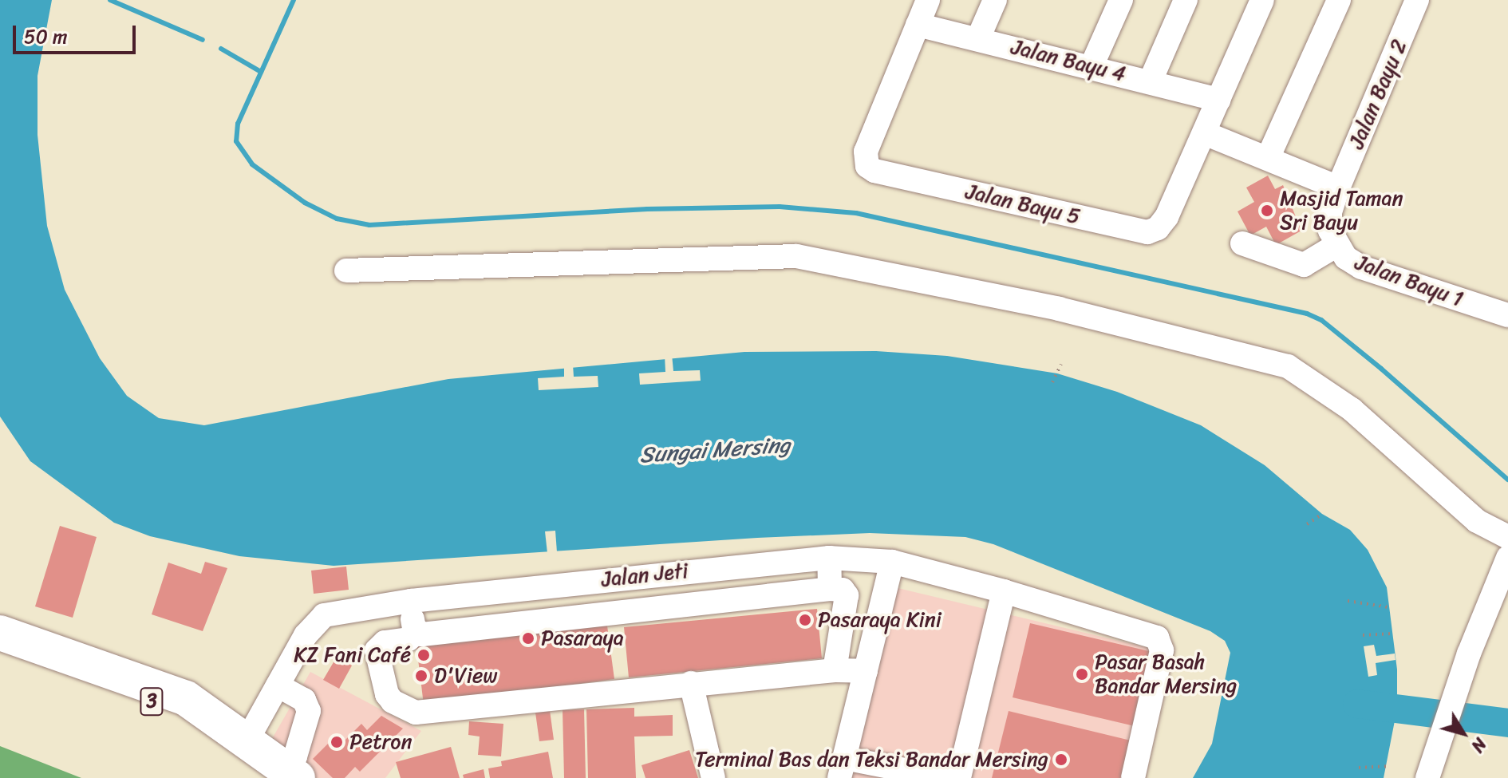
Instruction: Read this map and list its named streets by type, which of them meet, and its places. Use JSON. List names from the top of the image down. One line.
{"streets":{"highway":["3"],"street":["Jalan Bayu 4","Jalan Bayu 2","Jalan Bayu 5","Jalan Bayu 1","Jalan Jeti"]},"crossings":[["Jalan Bayu 4","Jalan Bayu 5"],["Jalan Bayu 2","Jalan Bayu 1"],["Jalan Jeti","3"]],"water":["Sungai Mersing"],"places":["Masjid Taman Sri Bayu","Pasaraya Kini","Pasaraya","KZ Fani Café","Pasar Basah Bandar Mersing","D'View","Petron","Terminal Bas dan Teksi Bandar Mersing"],"scale_bar":"50 m","north":"bottom right"}
